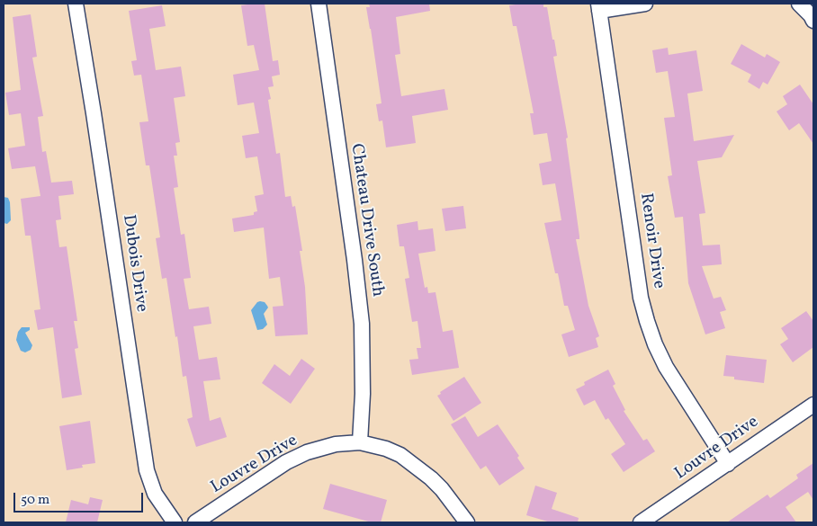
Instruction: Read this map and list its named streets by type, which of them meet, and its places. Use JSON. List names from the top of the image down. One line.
{"streets":{"street":["Chateau Drive South","Renoir Drive","Dubois Drive","Louvre Drive"]},"crossings":[["Chateau Drive South","Louvre Drive"],["Renoir Drive","Louvre Drive"]],"scale_bar":"50 m"}
